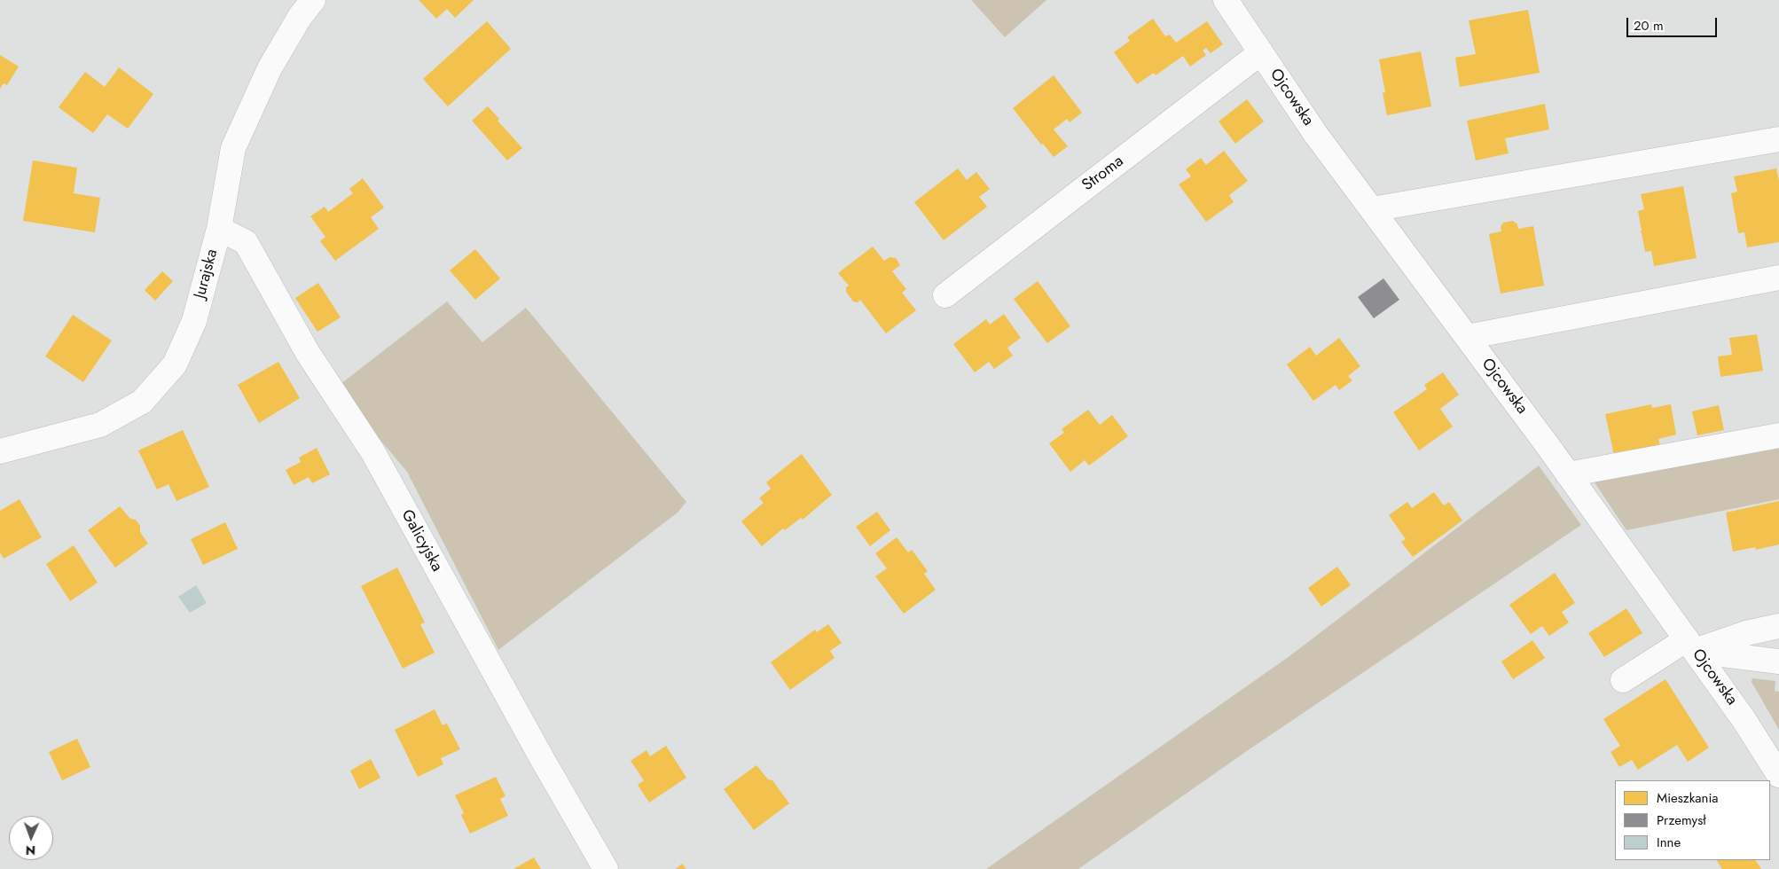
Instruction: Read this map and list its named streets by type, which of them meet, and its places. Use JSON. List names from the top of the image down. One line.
{"streets":{"street":["Ojcowska","Stroma","Jurajska","Galicyjska"]},"crossings":[["Ojcowska","Stroma"],["Jurajska","Galicyjska"]],"legend":["Mieszkania","Przemysł","Inne"],"scale_bar":"20 m","north":"bottom"}
